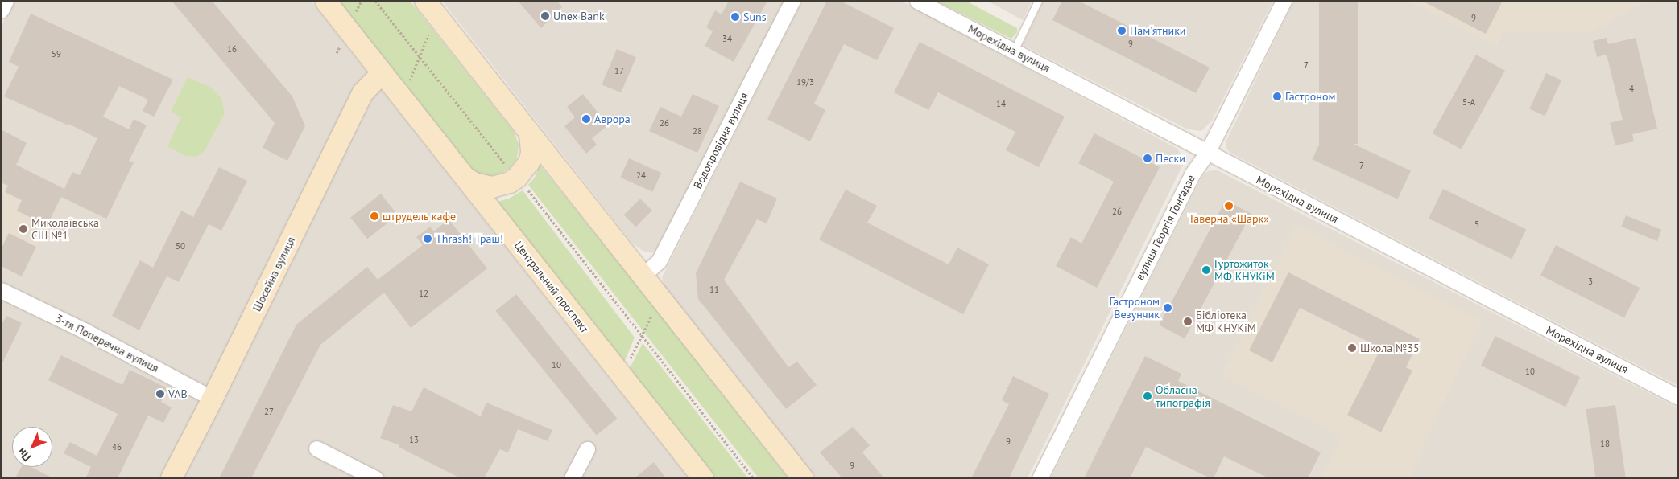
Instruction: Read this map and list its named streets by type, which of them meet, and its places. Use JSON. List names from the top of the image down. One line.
{"streets":{"main road":["Шосейна вулиця","Центральний проспект"],"street":["Морехідна вулиця","Водопровідна вулиця","вулиця Георгія Ґонґадзе","3-тя Поперечна вулиця"]},"crossings":[["Морехідна вулиця","вулиця Георгія Ґонґадзе"],["Шосейна вулиця","Центральний проспект"],["Шосейна вулиця","3-тя Поперечна вулиця"]],"places":["Unex Bank","Suns","Пам'ятники","Гастроном","Аврора","Пески","Таверна «Шарк»","штрудель кафе","Миколаївська СШ №1","Thrash! Траш!","Гуртожиток МФ КНУКіМ","Гастроном Везунчик","Бібліотека МФ КНУКіМ","Школа №35","VAB","Обласна типографія"],"house_numbers":["9","34","9","16","59","7","17","19/3","4","5-А","14","26","28","7","24","26","5","50","3","11","12","10","10","27","13","9","18","46","9"],"north":"bottom left"}
